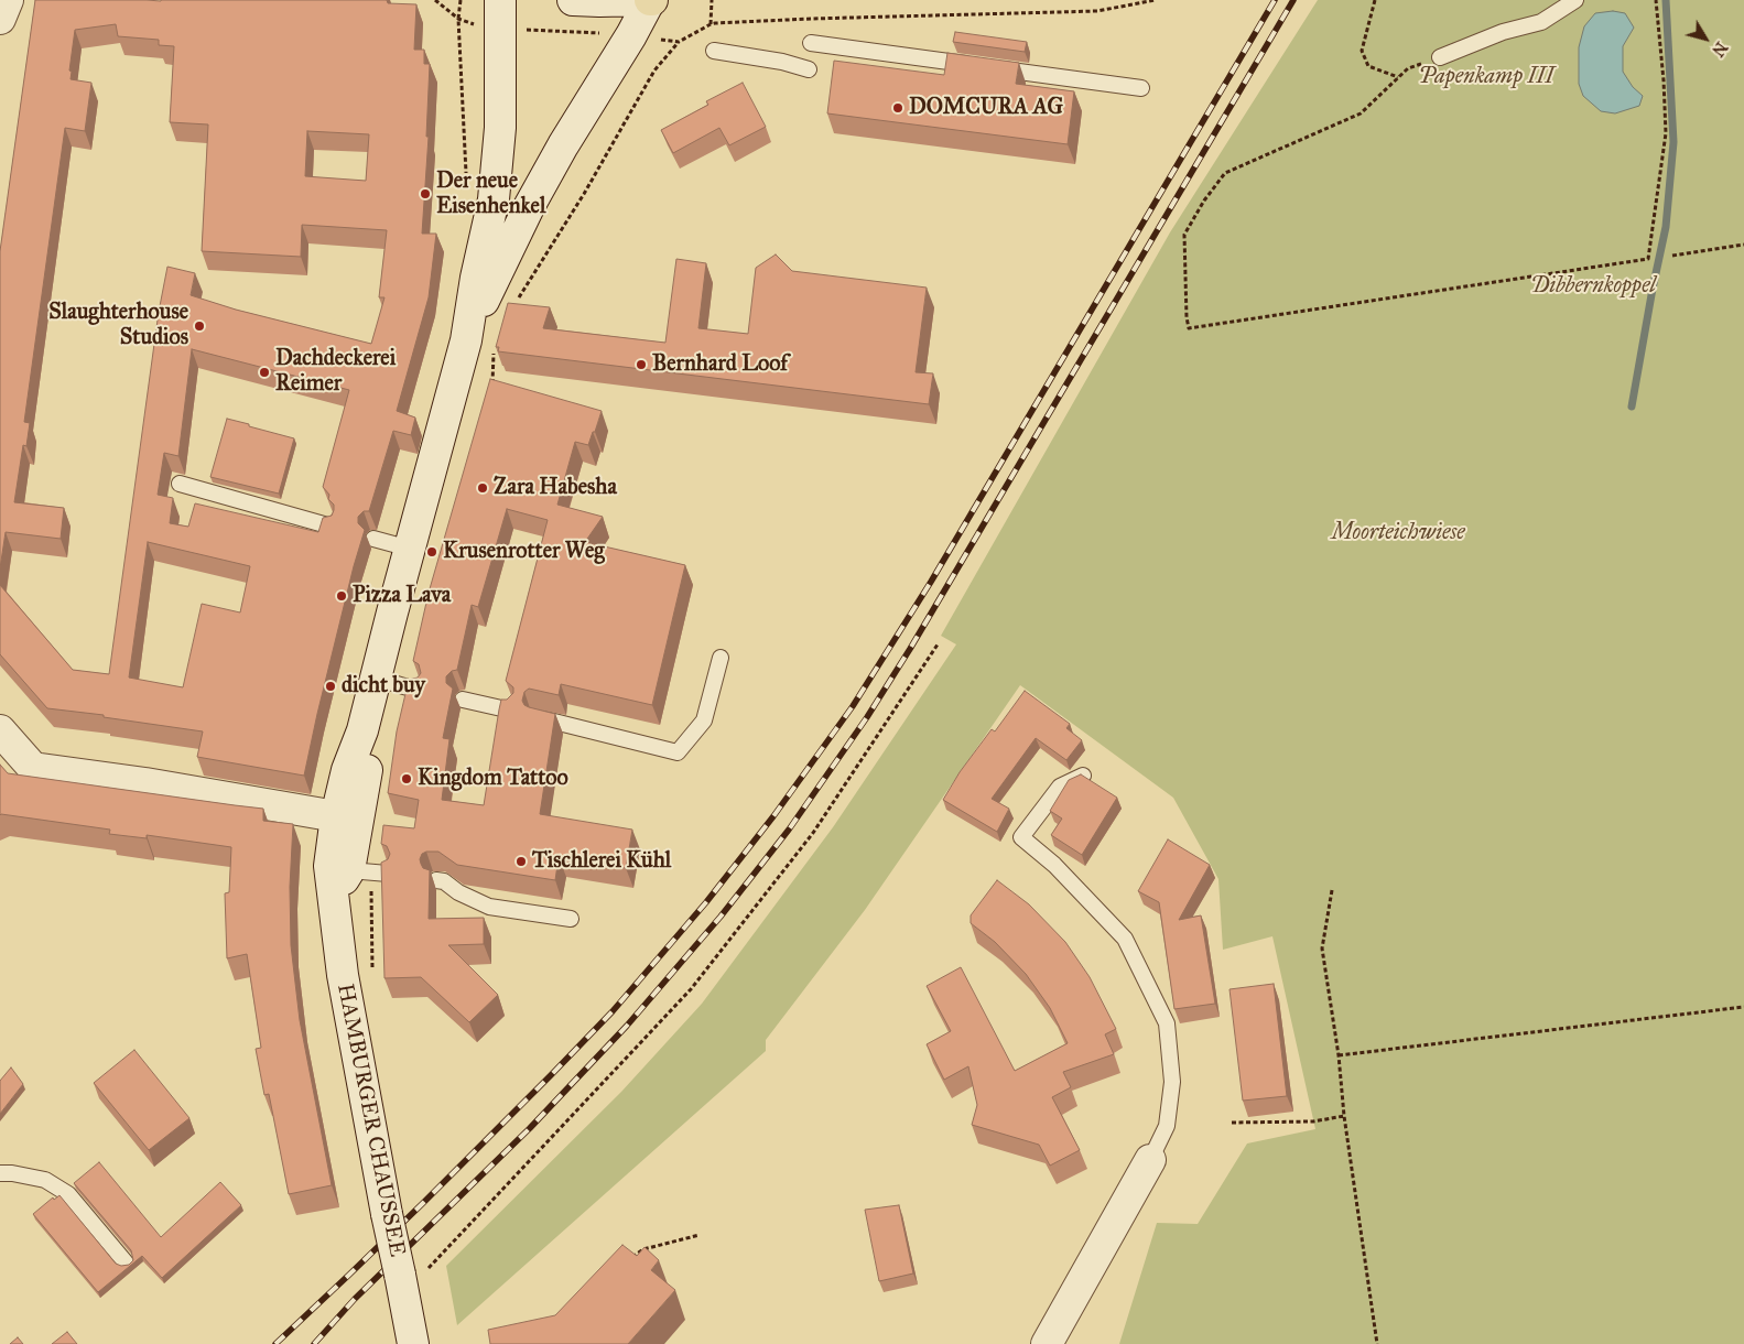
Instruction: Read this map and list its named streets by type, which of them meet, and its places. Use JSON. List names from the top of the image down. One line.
{"streets":{"main road":["HAMBURGER CHAUSSEE"]},"parks":["Papenkamp III","Dibbernkoppel","Moorteichwiese"],"places":["DOMCURA AG","Der neue Eisenhenkel","Slaughterhouse Studios","Bernhard Loof","Dachdeckerei Reimer","Zara Habesha","Krusenrotter Weg","Pizza Lava","dicht buy","Kingdom Tattoo","Tischlerei Kühl"],"north":"bottom right"}
